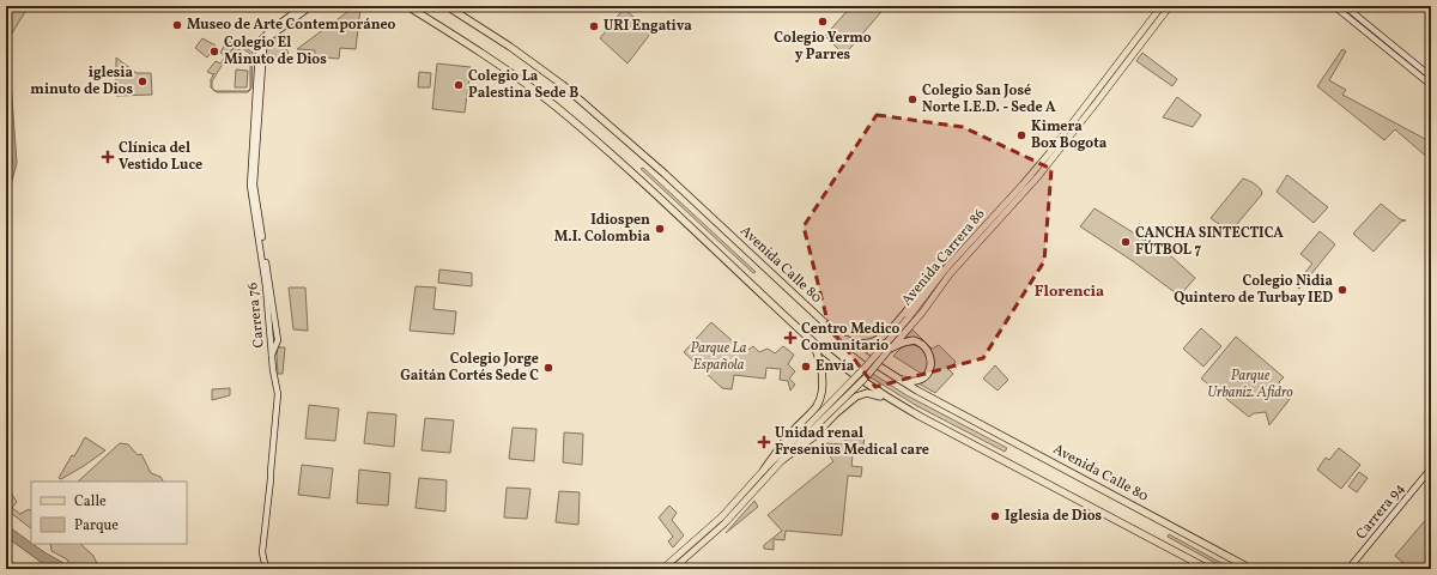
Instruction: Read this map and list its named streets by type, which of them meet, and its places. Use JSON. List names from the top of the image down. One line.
{"streets":{"highway":["Avenida Calle 80"],"main road":["Avenida Carrera 86","Carrera 76","Carrera 94"]},"districts":["Florencia"],"parks":["Parque La Española","Parque Urbaniz. Afidro"],"places":{"other":["Colegio Yermo y Parres","Museo de Arte Contemporáneo","URI Engativa","Colegio El Minuto de Dios","iglesia minuto de Dios","Colegio La Palestina Sede B","Colegio San José Norte I.E.D. - Sede A","Kimera Box Bogota","Idiospen M.I. Colombia","CANCHA SINTECTICA FÚTBOL 7","Colegio Nidia Quintero de Turbay IED","Envía","Colegio Jorge Gaitán Cortés Sede C","Iglesia de Dios"],"health":["Clínica del Vestido Luce","Centro Medico Comunitario","Unidad renal Fresenius Medical care"]},"legend":["Calle","Parque"]}
